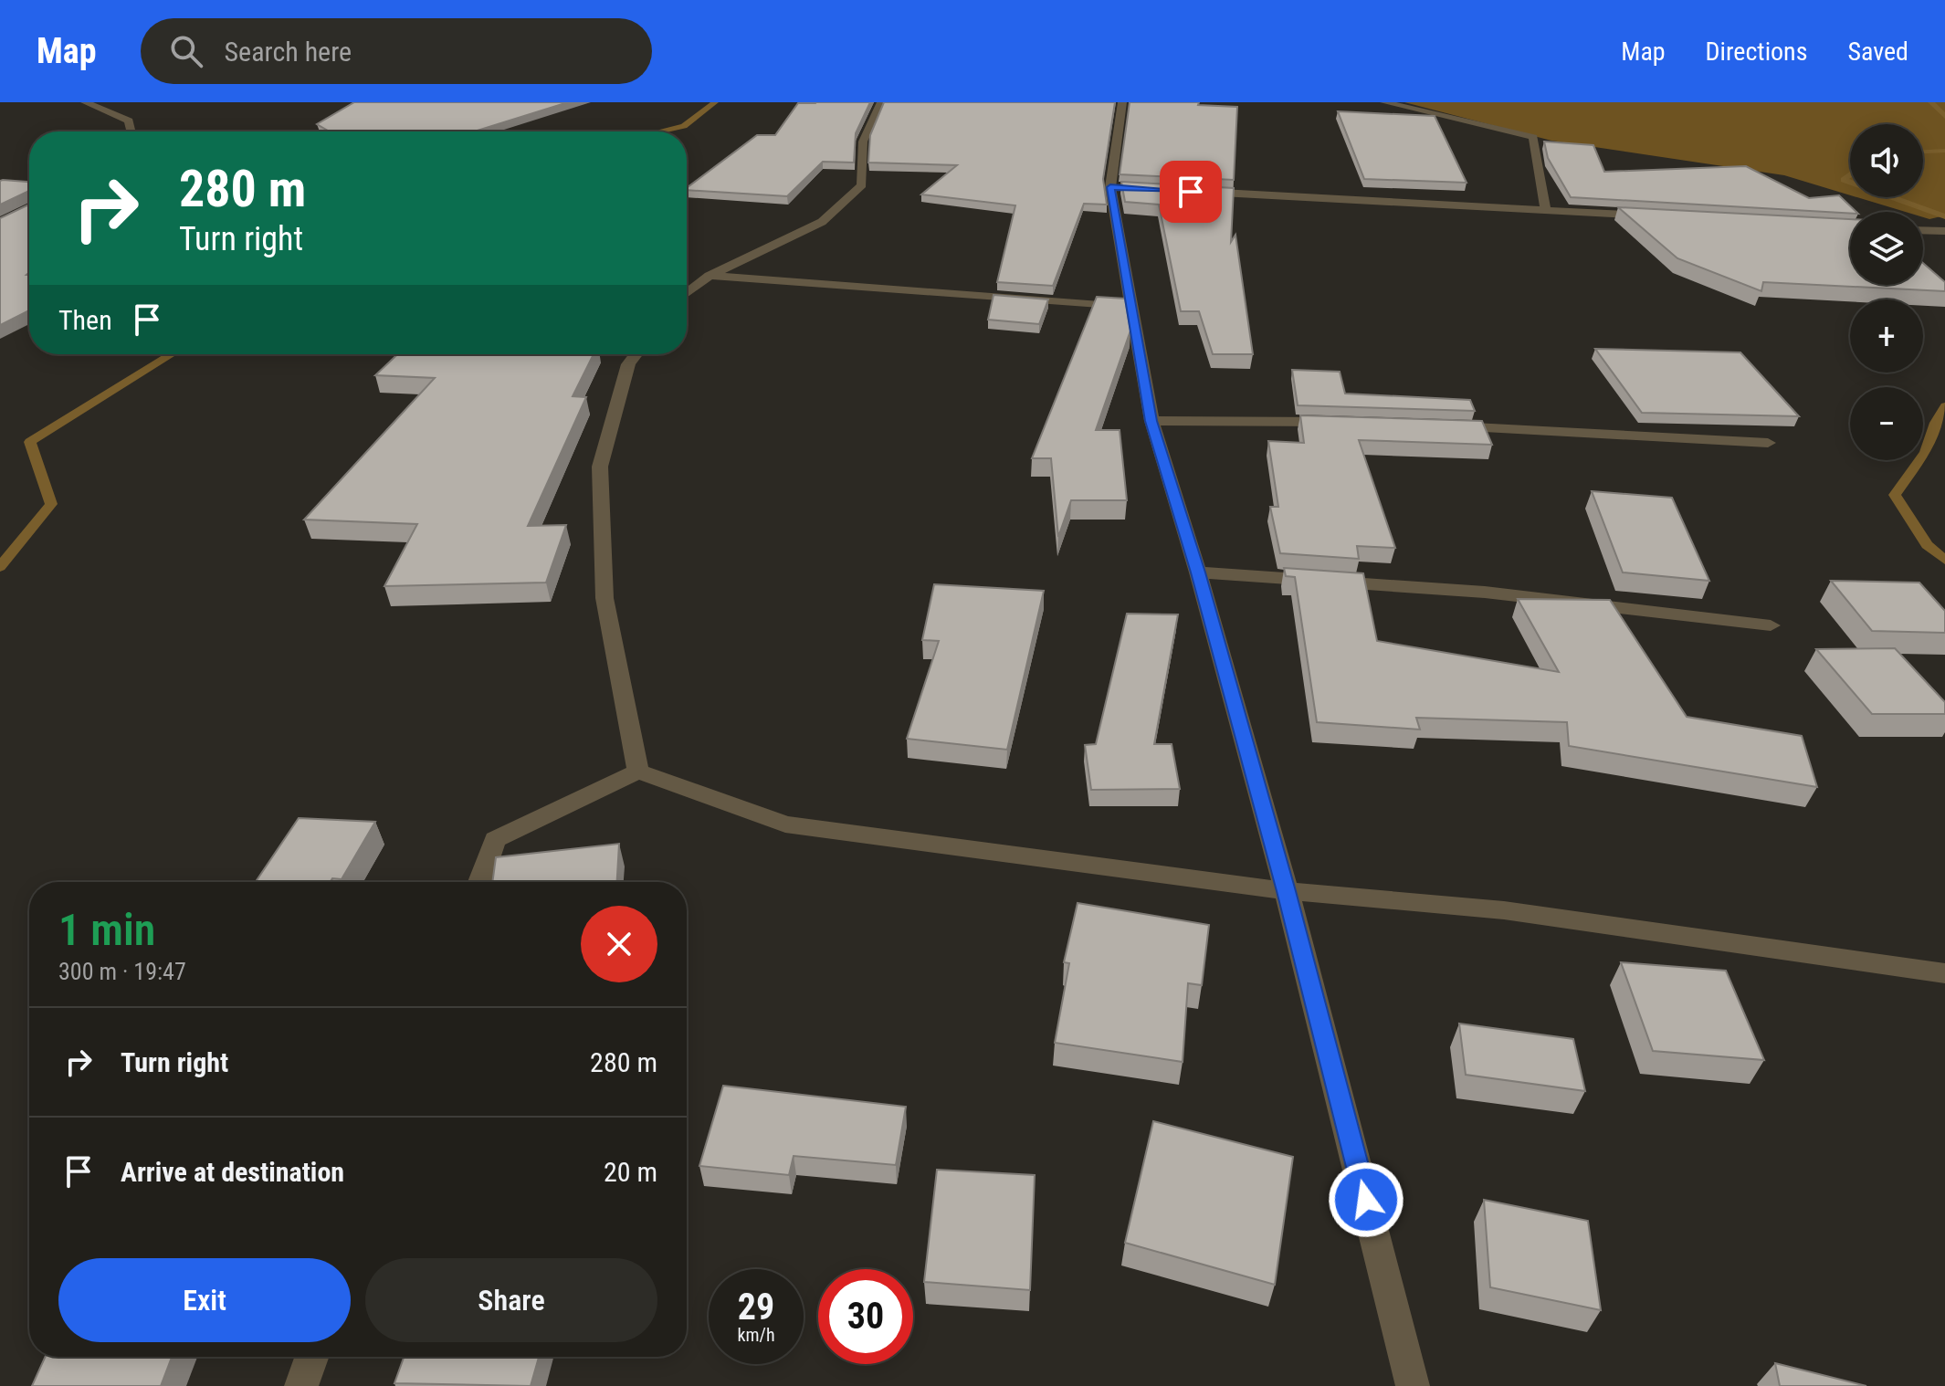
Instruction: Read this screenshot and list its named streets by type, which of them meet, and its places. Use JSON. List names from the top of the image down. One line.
{"page":{"header":"Map","search":"Search here","nav":["Map","Directions","Saved"],"map_buttons":["+","−"],"turn":["280 m","Turn right"],"then":"Then","heading":["1 min","300 m · 19:47"],"list":[{"name":"Turn right","value":"280 m"},{"name":"Arrive at destination","value":"20 m"}],"buttons":["Exit","Share"],"speed":"29 km/h","limit":"30"}}
